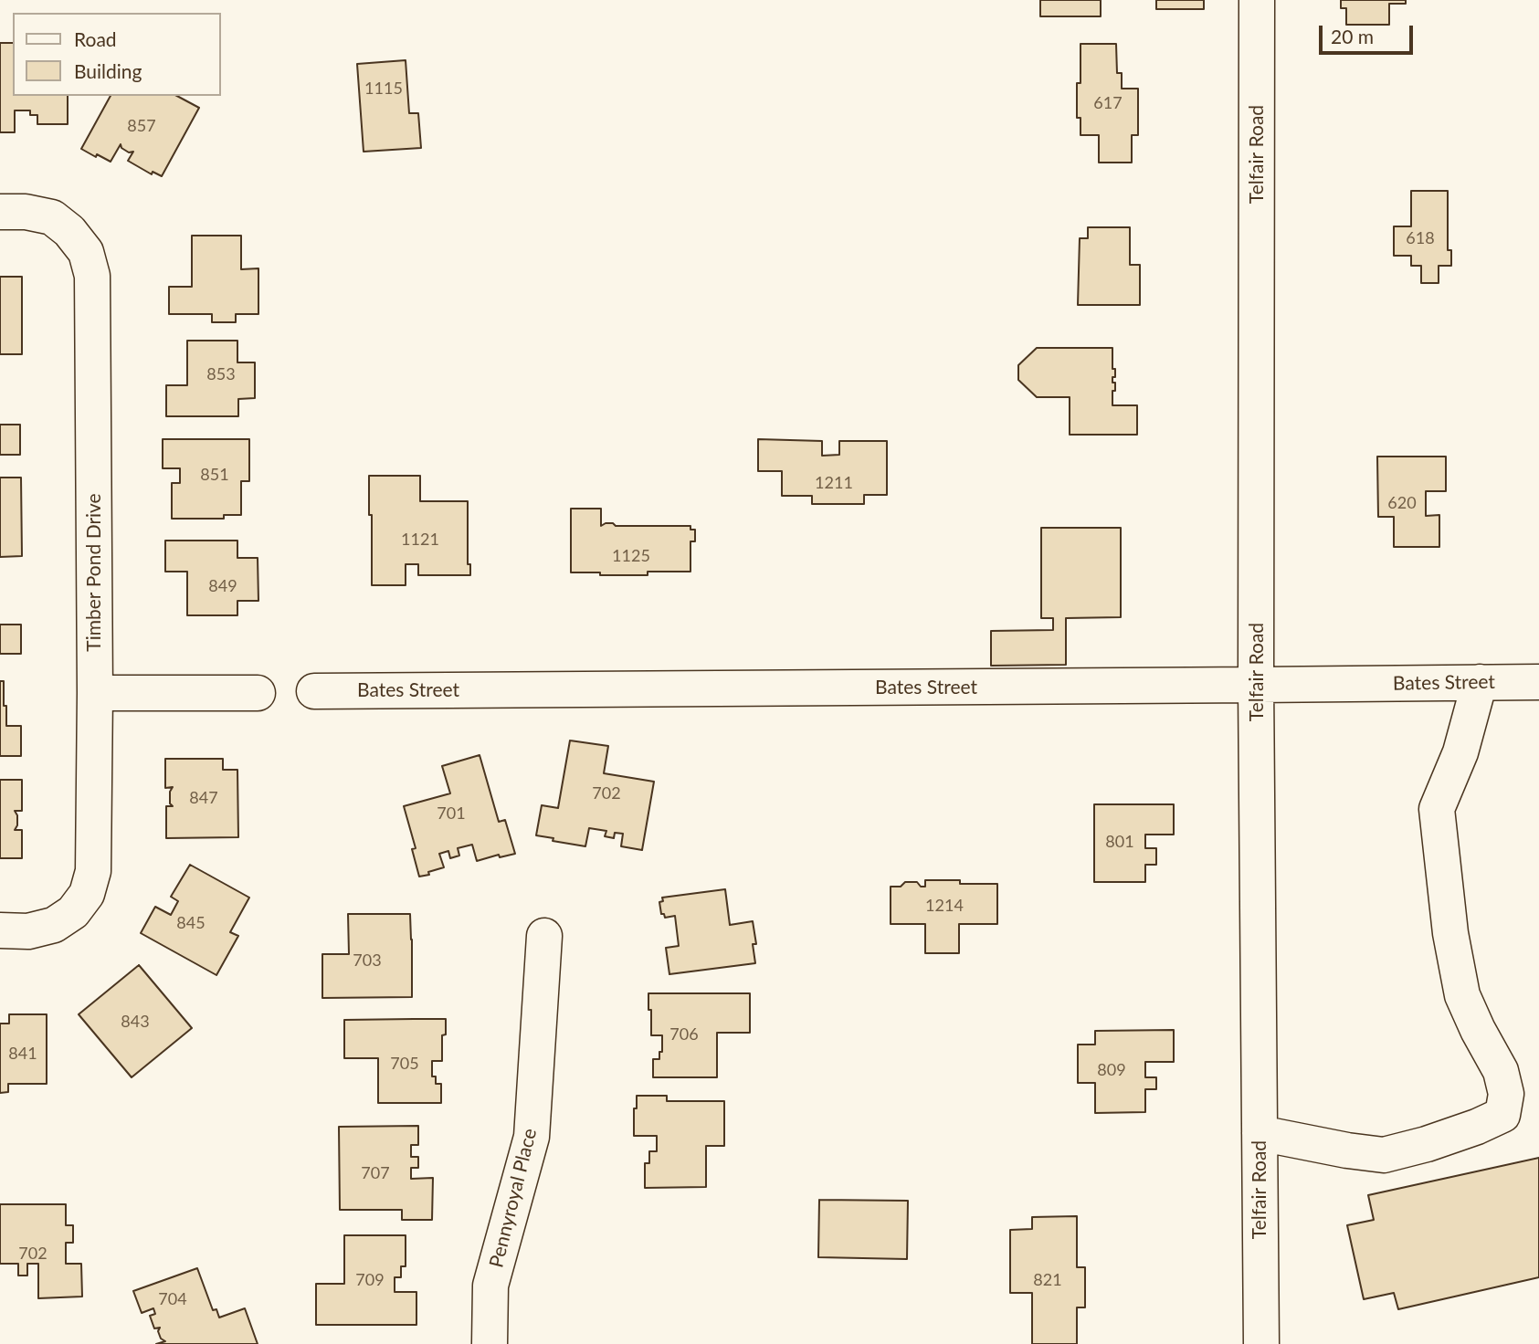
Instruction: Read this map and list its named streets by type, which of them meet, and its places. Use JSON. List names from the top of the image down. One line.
{"streets":{"street":["Telfair Road","Timber Pond Drive","Bates Street","Pennyroyal Place"]},"crossings":[["Telfair Road","Bates Street"]],"house_numbers":["1115","617","857","618","853","851","1211","620","1121","1125","849","702","847","701","801","1214","845","703","843","706","841","705","809","707","702","709","821","704"],"legend":["Road","Building"],"scale_bar":"20 m"}
